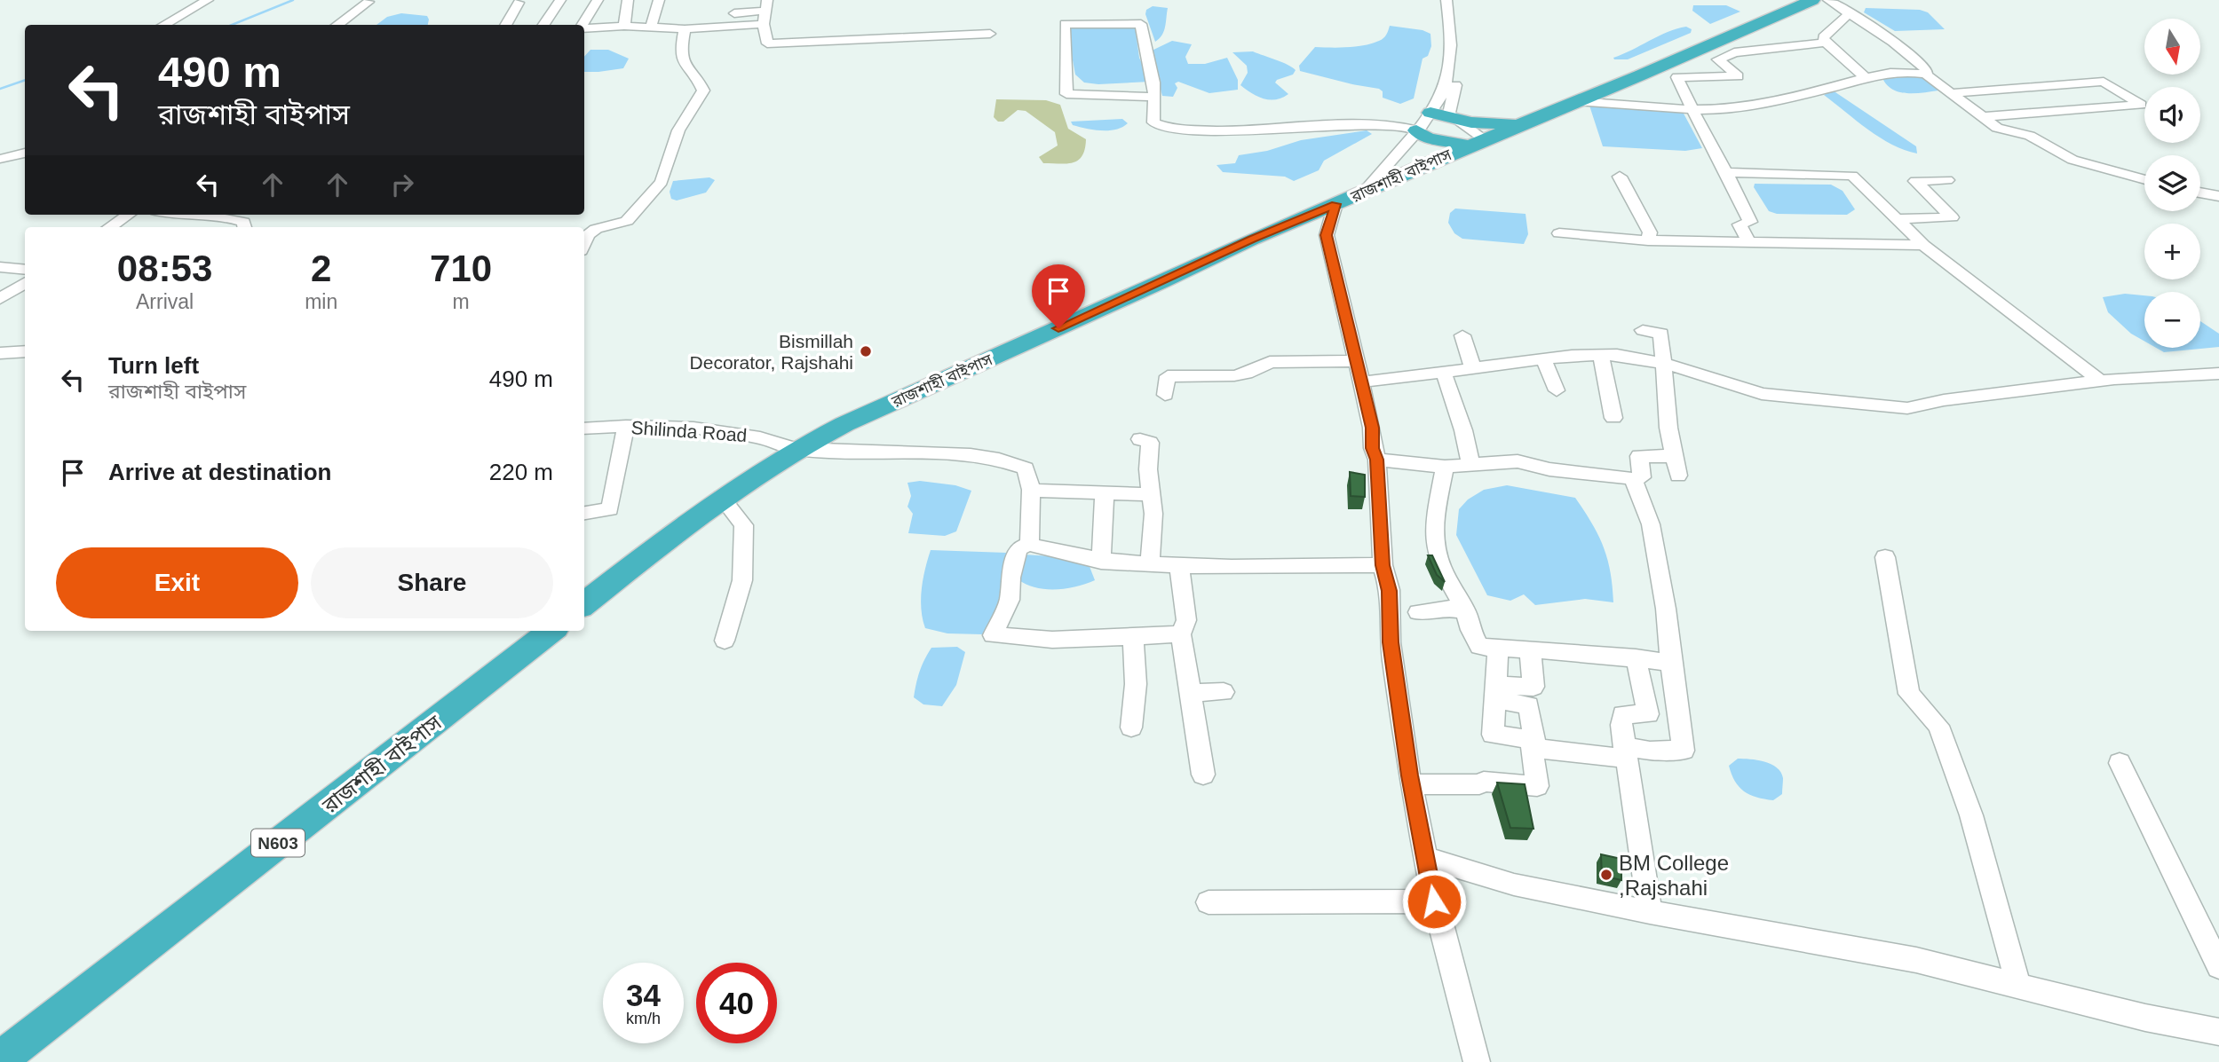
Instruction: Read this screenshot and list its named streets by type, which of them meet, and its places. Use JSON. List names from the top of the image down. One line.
{"streets":{"highway":["রাজশাহী বাইপাস","N603"],"street":["Shilinda Road"]},"crossings":[["রাজশাহী বাইপাস","Shilinda Road"]],"places":["Bismillah Decorator, Rajshahi","BM College ,Rajshahi"],"north":"bottom","page":{"map_buttons":["+","−"],"turn":["490 m","রাজশাহী বাইপাস"],"eta":["08:53","Arrival","2","min","710","m"],"list":[{"name":"Turn left","note":"রাজশাহী বাইপাস","value":"490 m"},{"name":"Arrive at destination","value":"220 m"}],"buttons":["Exit","Share"],"speed":"34 km/h","limit":"40"}}
